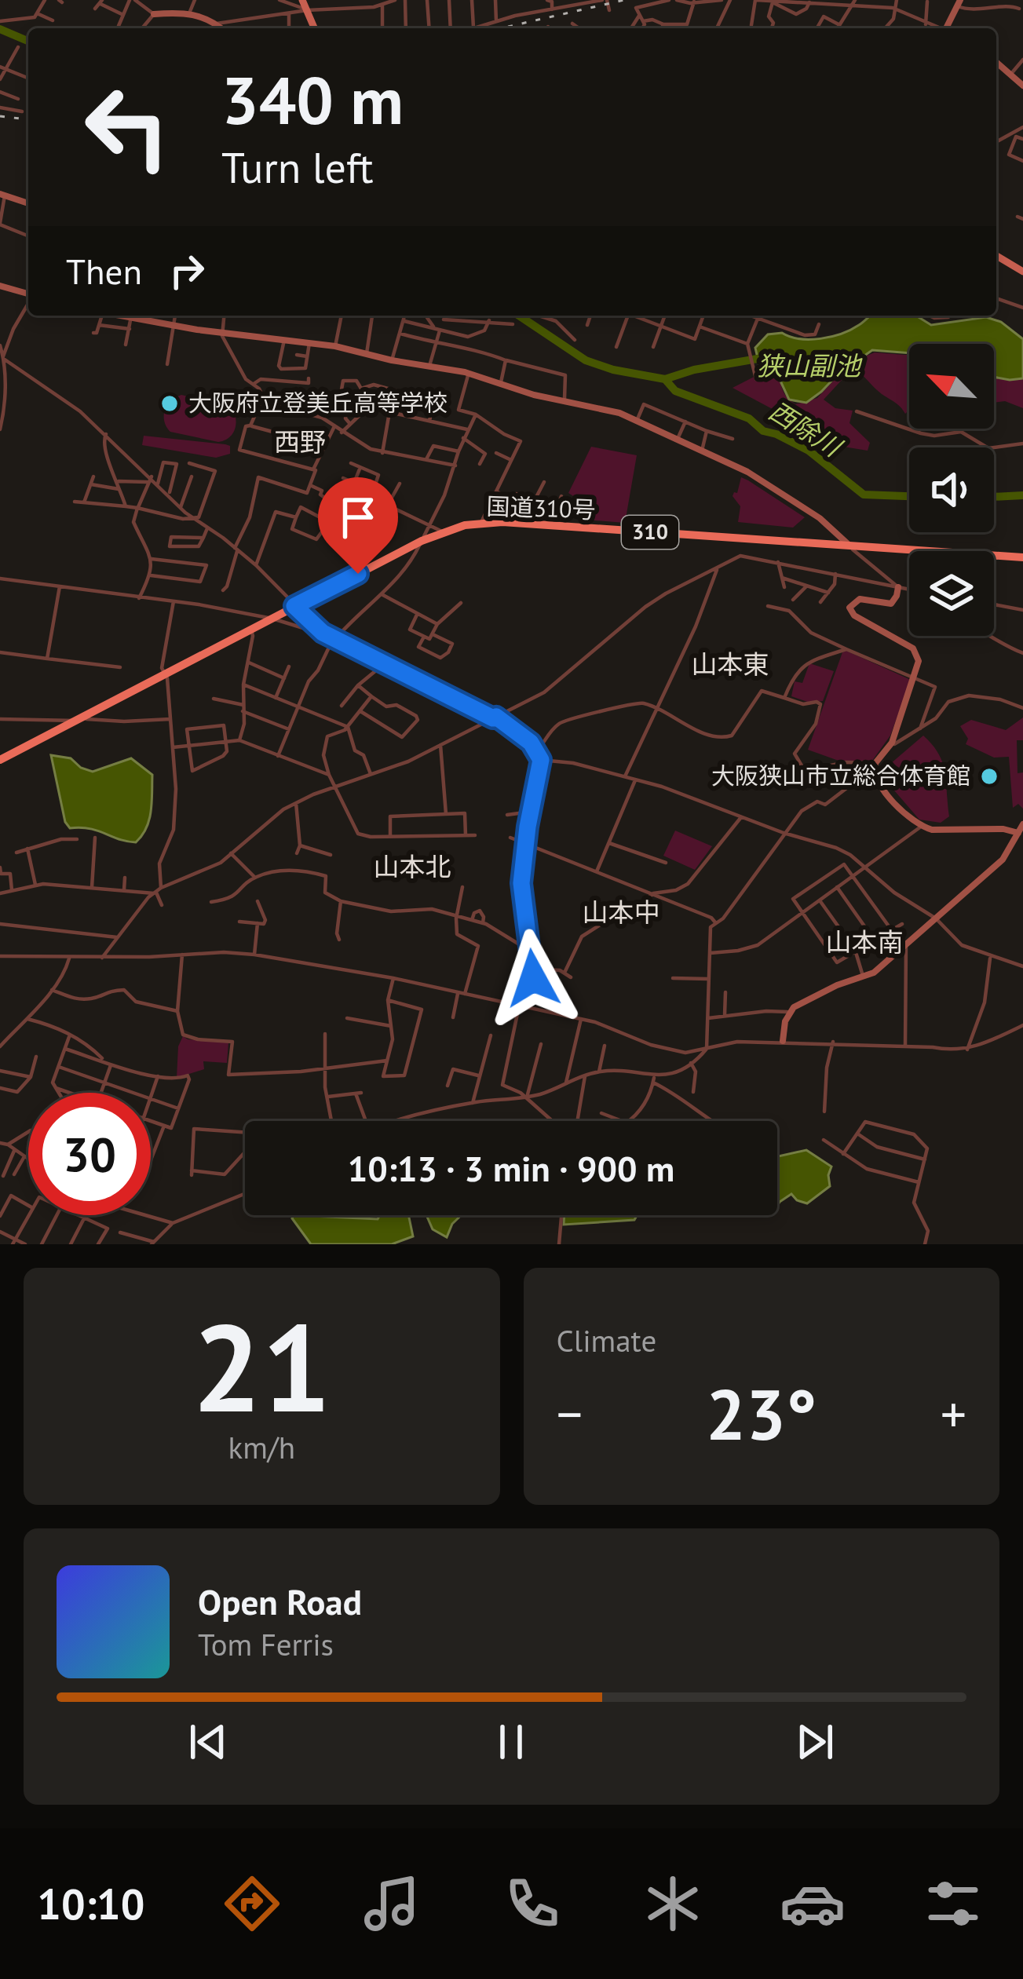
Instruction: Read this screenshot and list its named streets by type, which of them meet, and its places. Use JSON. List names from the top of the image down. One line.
{"streets":{"highway":["国道310号","310"]},"districts":["西野","山本東","山本北","山本中","山本南"],"water":["狭山副池","西除川"],"places":["大阪府立登美丘高等学校","大阪狭山市立総合体育館"],"north":"top left","page":{"turn":["340 m","Turn left"],"then":"Then","limit":"30","trip":"10:13 · 3 min · 900 m","tile":[["21","km/h"],"Climate"],"heat":["−","23°","+"],"song":["Open Road","Tom Ferris"],"tabs":"10:10"}}
